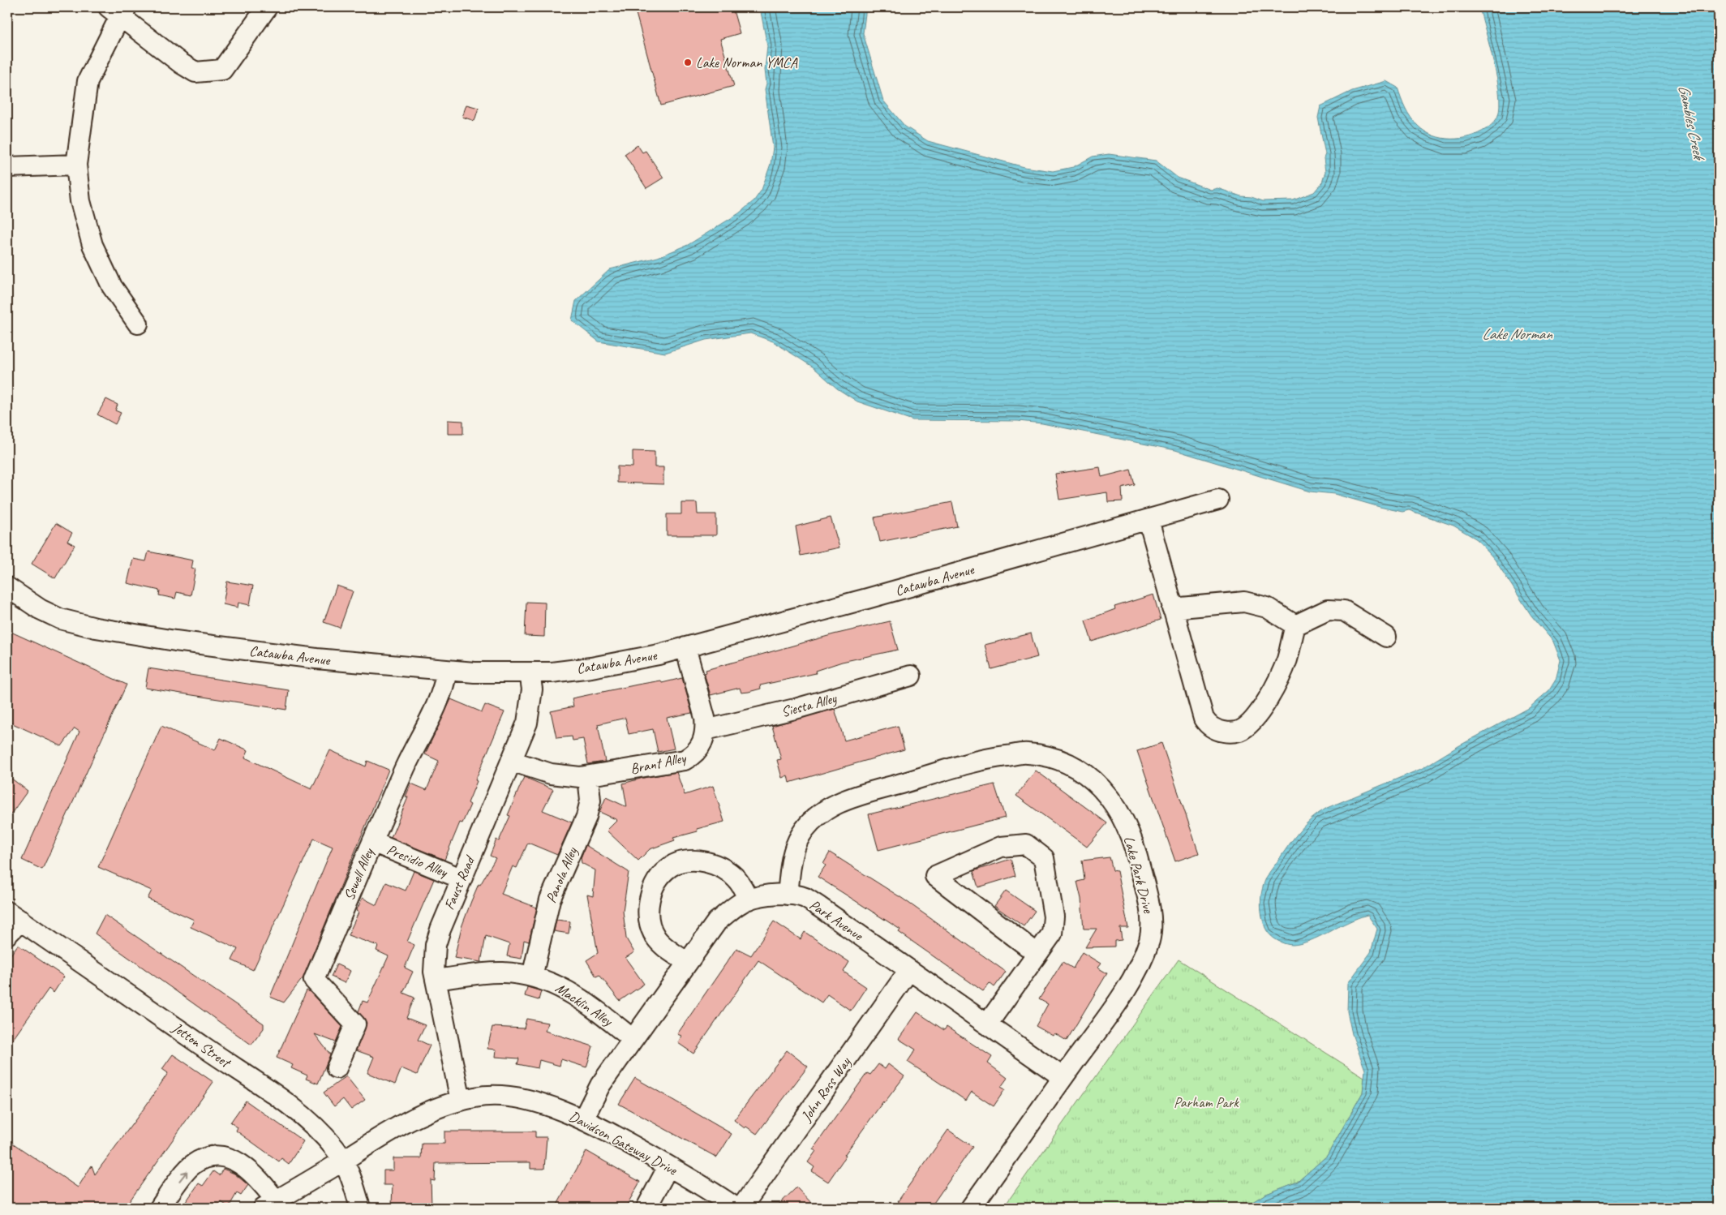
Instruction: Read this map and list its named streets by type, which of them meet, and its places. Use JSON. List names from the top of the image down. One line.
{"streets":{"street":["Catawba Avenue","Siesta Alley","Brant Alley","Presidio Alley","Sewell Alley","Lake Park Drive","Panola Alley","Faust Road","Park Avenue","Macklin Alley","Jetton Street","John Ross Way","Davidson Gateway Drive"]},"crossings":[["Catawba Avenue","Brant Alley"],["Catawba Avenue","Sewell Alley"],["Catawba Avenue","Faust Road"],["Siesta Alley","Brant Alley"],["Brant Alley","Panola Alley"],["Brant Alley","Faust Road"],["Presidio Alley","Sewell Alley"],["Presidio Alley","Faust Road"],["Lake Park Drive","Park Avenue"],["Panola Alley","Macklin Alley"],["Faust Road","Macklin Alley"],["Faust Road","Davidson Gateway Drive"],["Park Avenue","Macklin Alley"],["Park Avenue","John Ross Way"],["Park Avenue","Davidson Gateway Drive"],["Jetton Street","Davidson Gateway Drive"]],"water":["Gambles Creek","Lake Norman"],"parks":["Parham Park"],"places":["Lake Norman YMCA"]}
